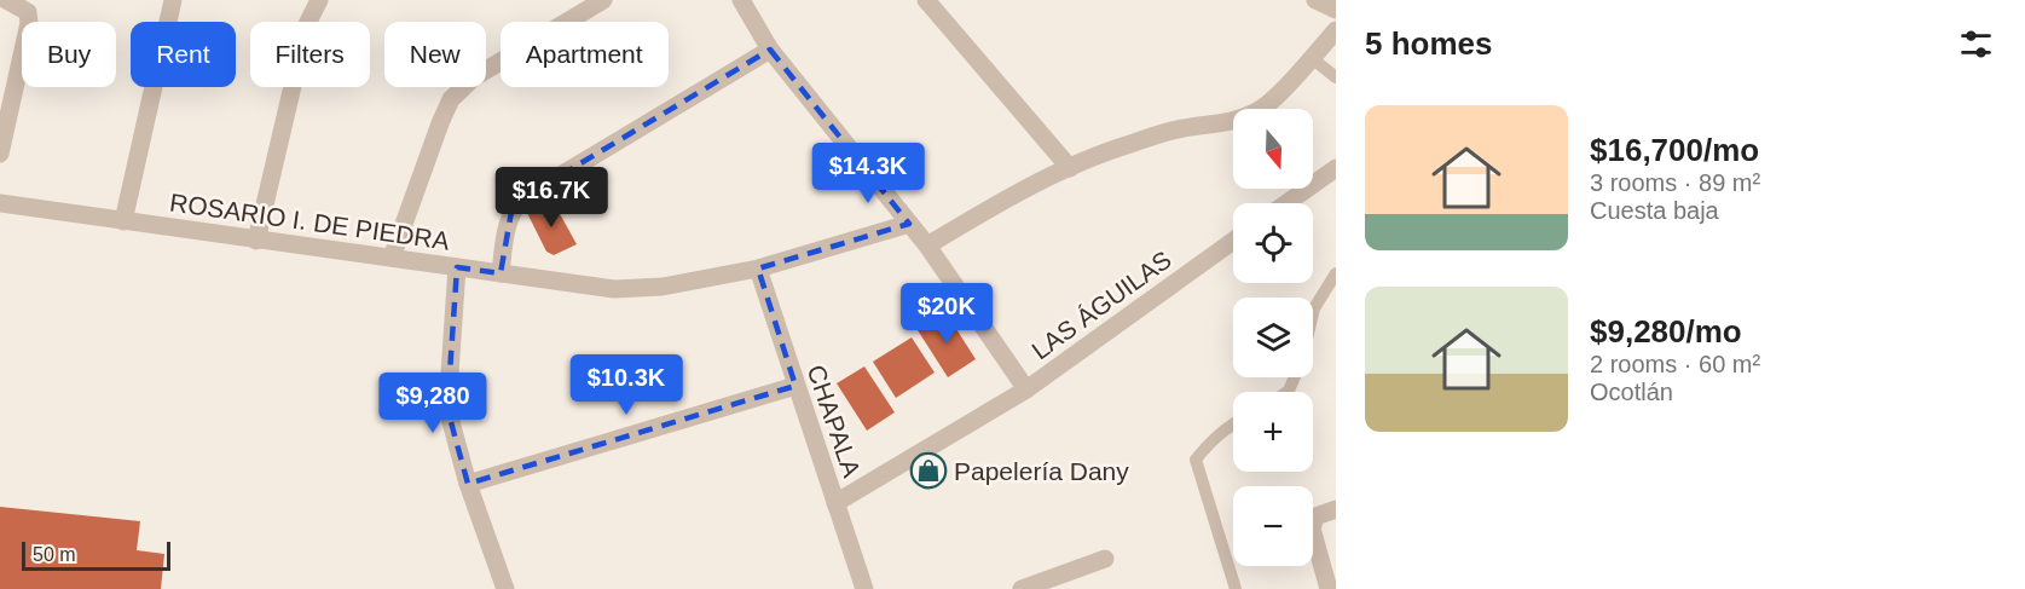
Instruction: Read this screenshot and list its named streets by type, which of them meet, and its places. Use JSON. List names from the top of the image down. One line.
{"streets":{"street":["ROSARIO I. DE PIEDRA","LAS ÁGUILAS","CHAPALA"]},"crossings":[["ROSARIO I. DE PIEDRA","CHAPALA"],["LAS ÁGUILAS","CHAPALA"]],"places":{"shop":["Papelería Dany"]},"scale_bar":"50 m","north":"bottom","page":{"heading":"5 homes","chip":["Buy","Rent","Filters","New","Apartment"],"list":[{"name":"$16,700/mo","note":"3 rooms · 89 m² · Cuesta baja"},{"name":"$9,280/mo","note":"2 rooms · 60 m² · Ocotlán"}],"map_buttons":["+","−"],"price":["$14.3K","$16.7K","$20K","$10.3K","$9,280"],"scale":"50 m"}}
